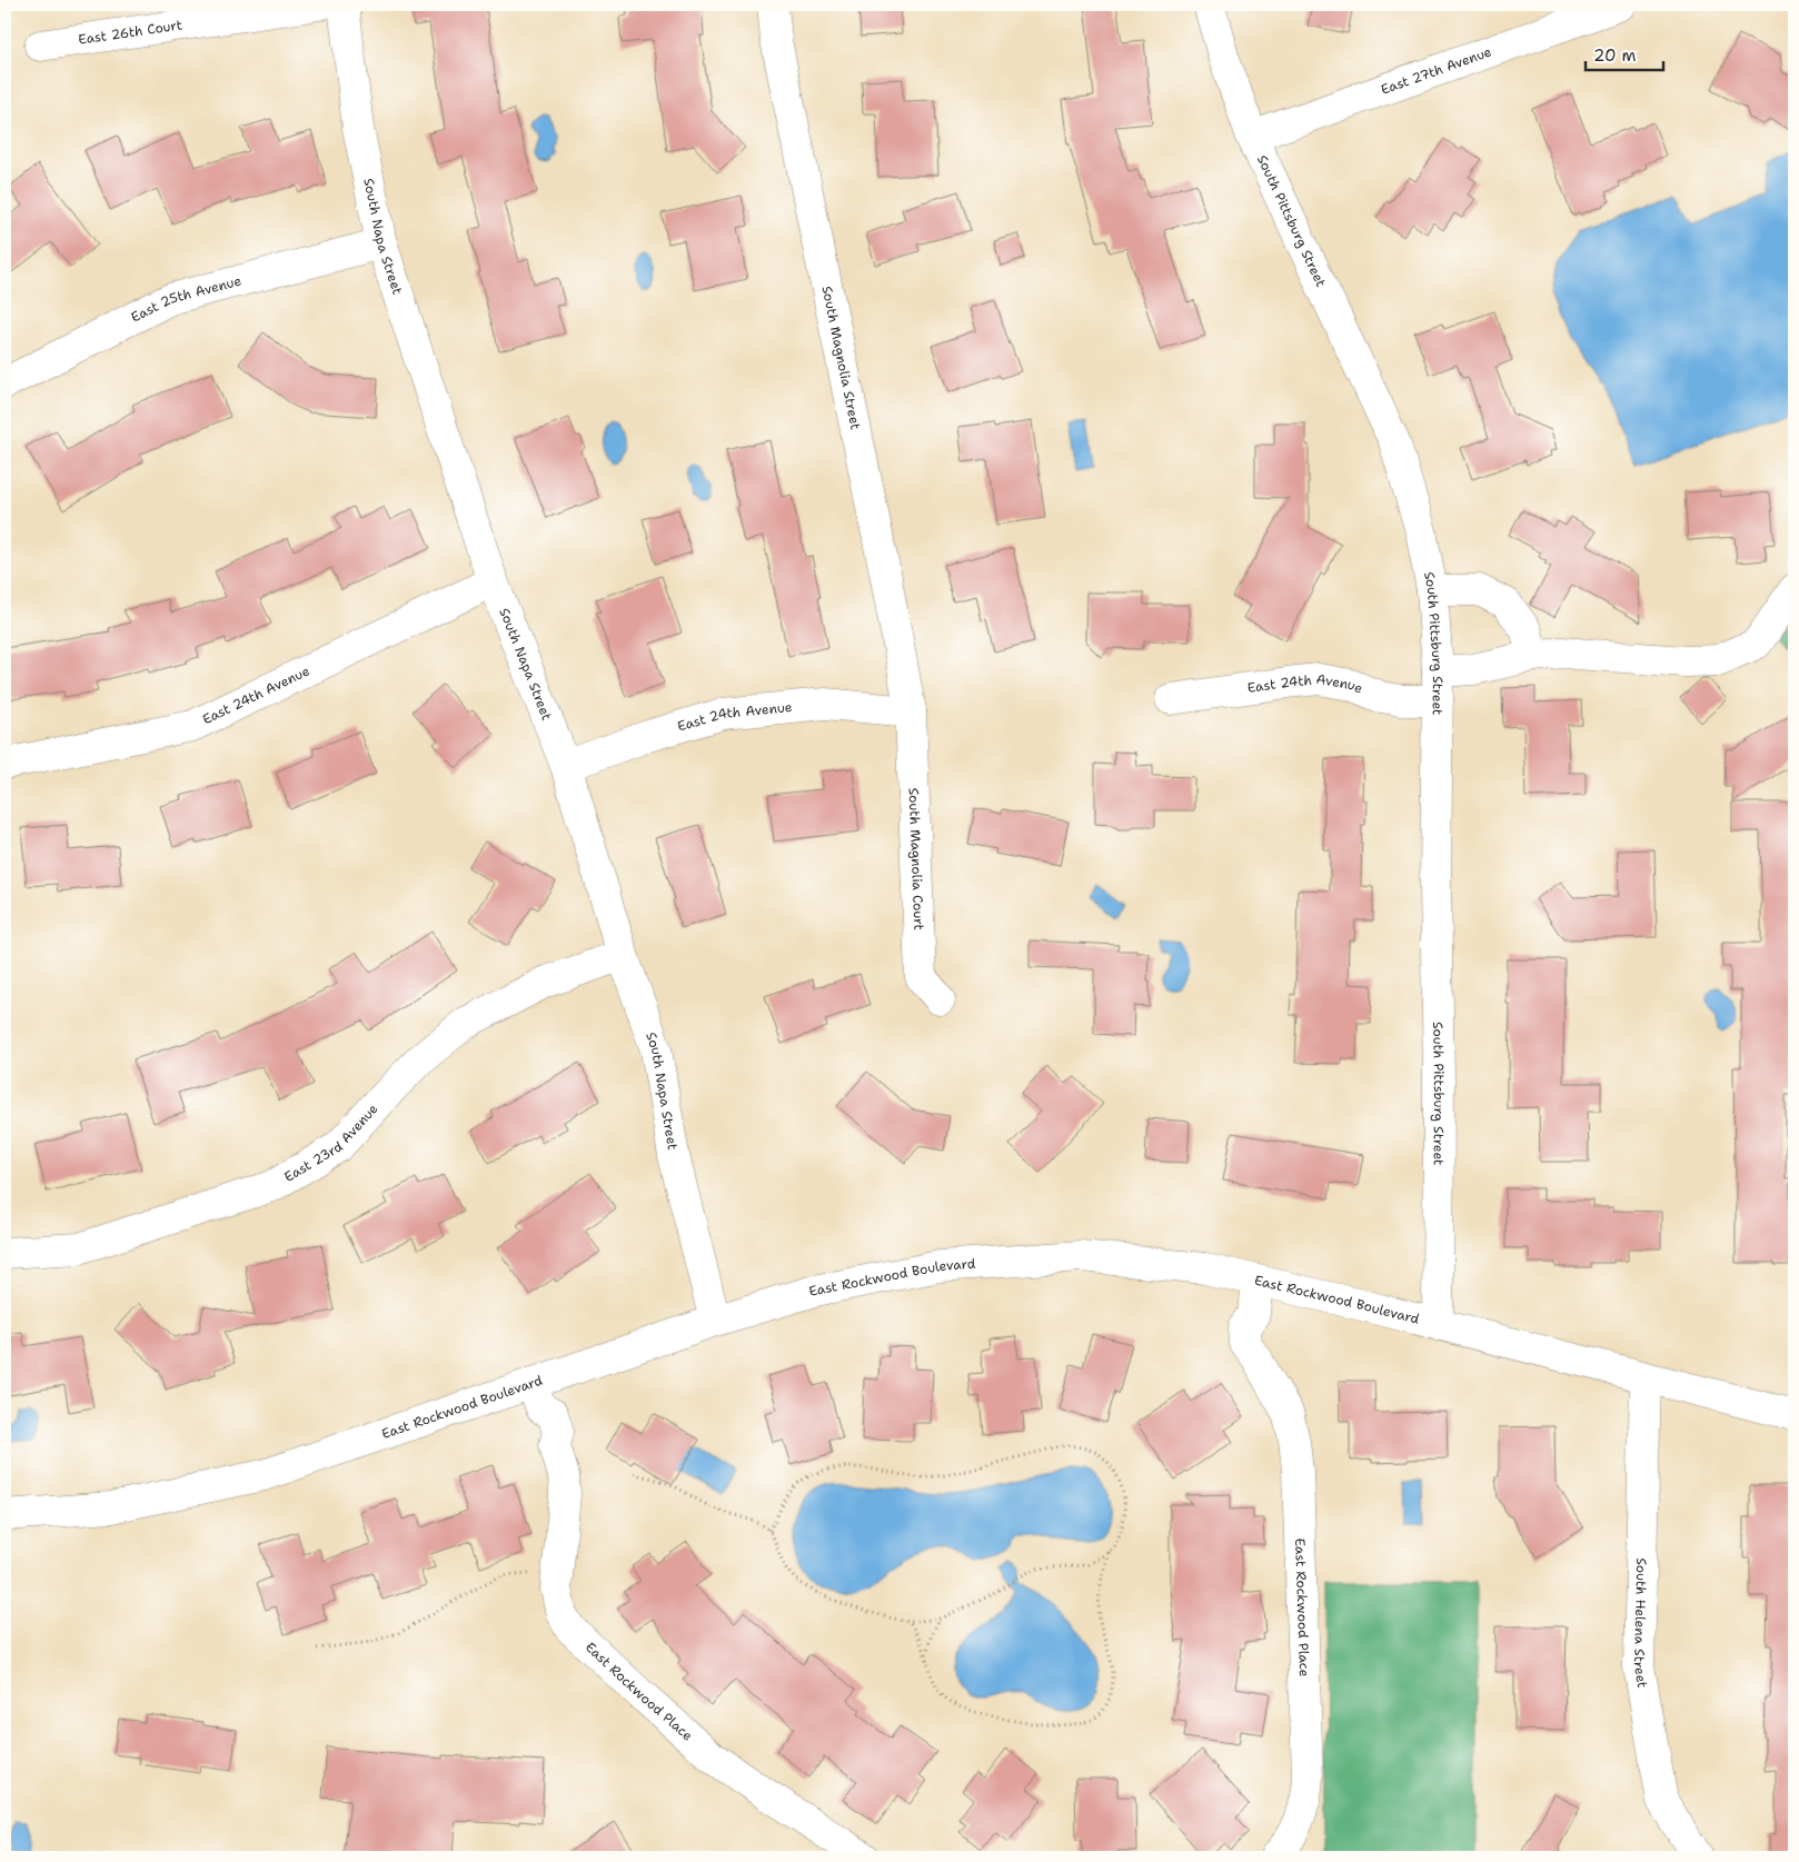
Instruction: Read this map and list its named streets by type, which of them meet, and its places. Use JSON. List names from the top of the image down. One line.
{"streets":{"street":["East 26th Court","East 27th Avenue","South Pittsburg Street","South Napa Street","East 25th Avenue","South Magnolia Street","East 24th Avenue","South Magnolia Court","East 23rd Avenue","East Rockwood Boulevard","East Rockwood Place","South Helena Street"]},"crossings":[["East 27th Avenue","South Pittsburg Street"],["South Pittsburg Street","East 24th Avenue"],["South Pittsburg Street","East Rockwood Boulevard"],["South Napa Street","East 25th Avenue"],["South Napa Street","East 24th Avenue"],["South Napa Street","East 23rd Avenue"],["South Napa Street","East Rockwood Boulevard"],["South Magnolia Street","East 24th Avenue"],["South Magnolia Street","South Magnolia Court"],["East 24th Avenue","South Magnolia Court"],["East Rockwood Boulevard","East Rockwood Place"],["East Rockwood Boulevard","South Helena Street"]],"scale_bar":"20 m"}
